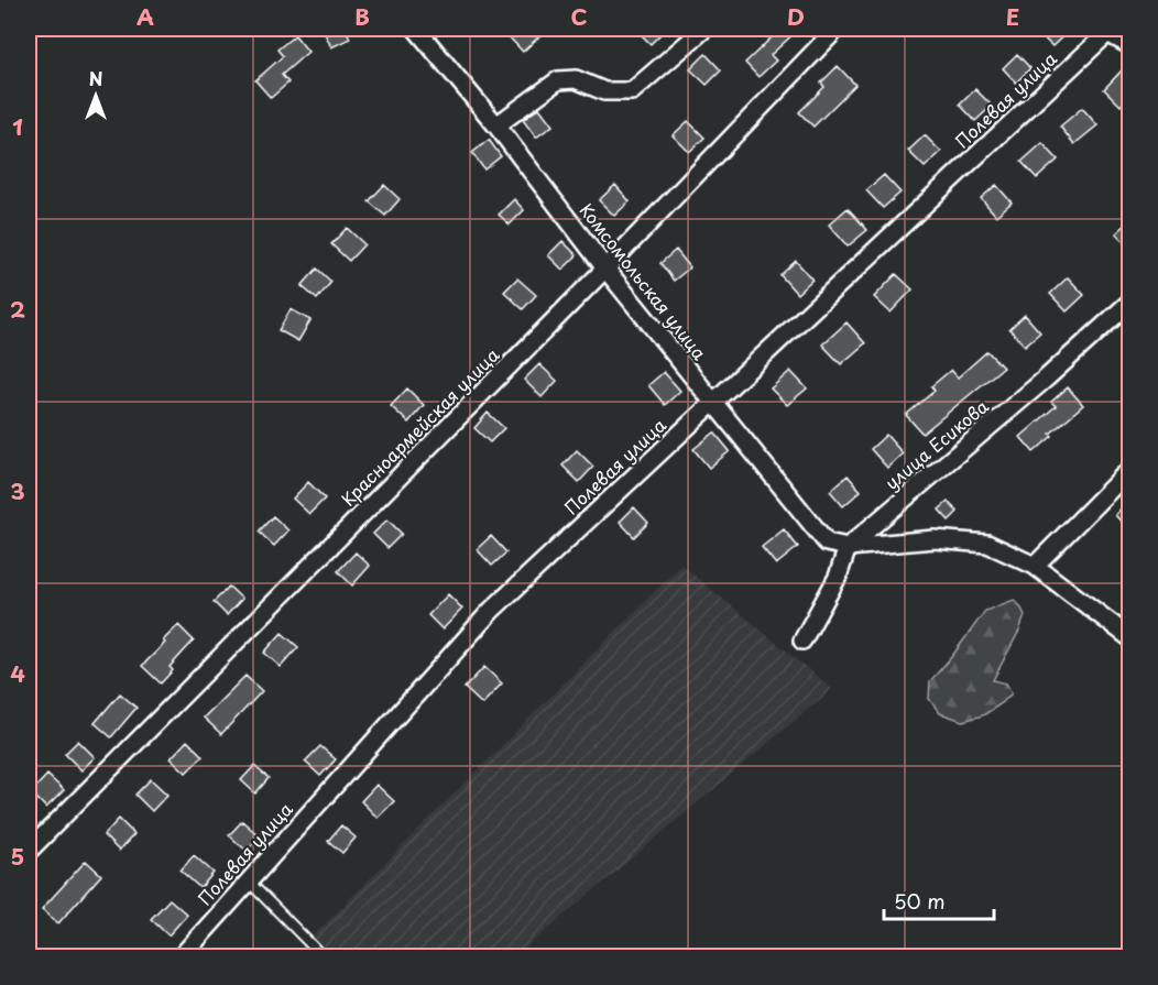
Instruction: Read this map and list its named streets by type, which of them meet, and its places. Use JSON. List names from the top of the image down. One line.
{"streets":{"street":["Полевая улица","Комсомольская улица","Красноармейская улица","улица Есикова"]},"crossings":[["Полевая улица","Комсомольская улица"],["Комсомольская улица","Красноармейская улица"],["Комсомольская улица","улица Есикова"]],"scale_bar":"50 m","north":"top","grid":{"columns":["A","B","C","D","E"],"rows":["1","2","3","4","5"]}}
